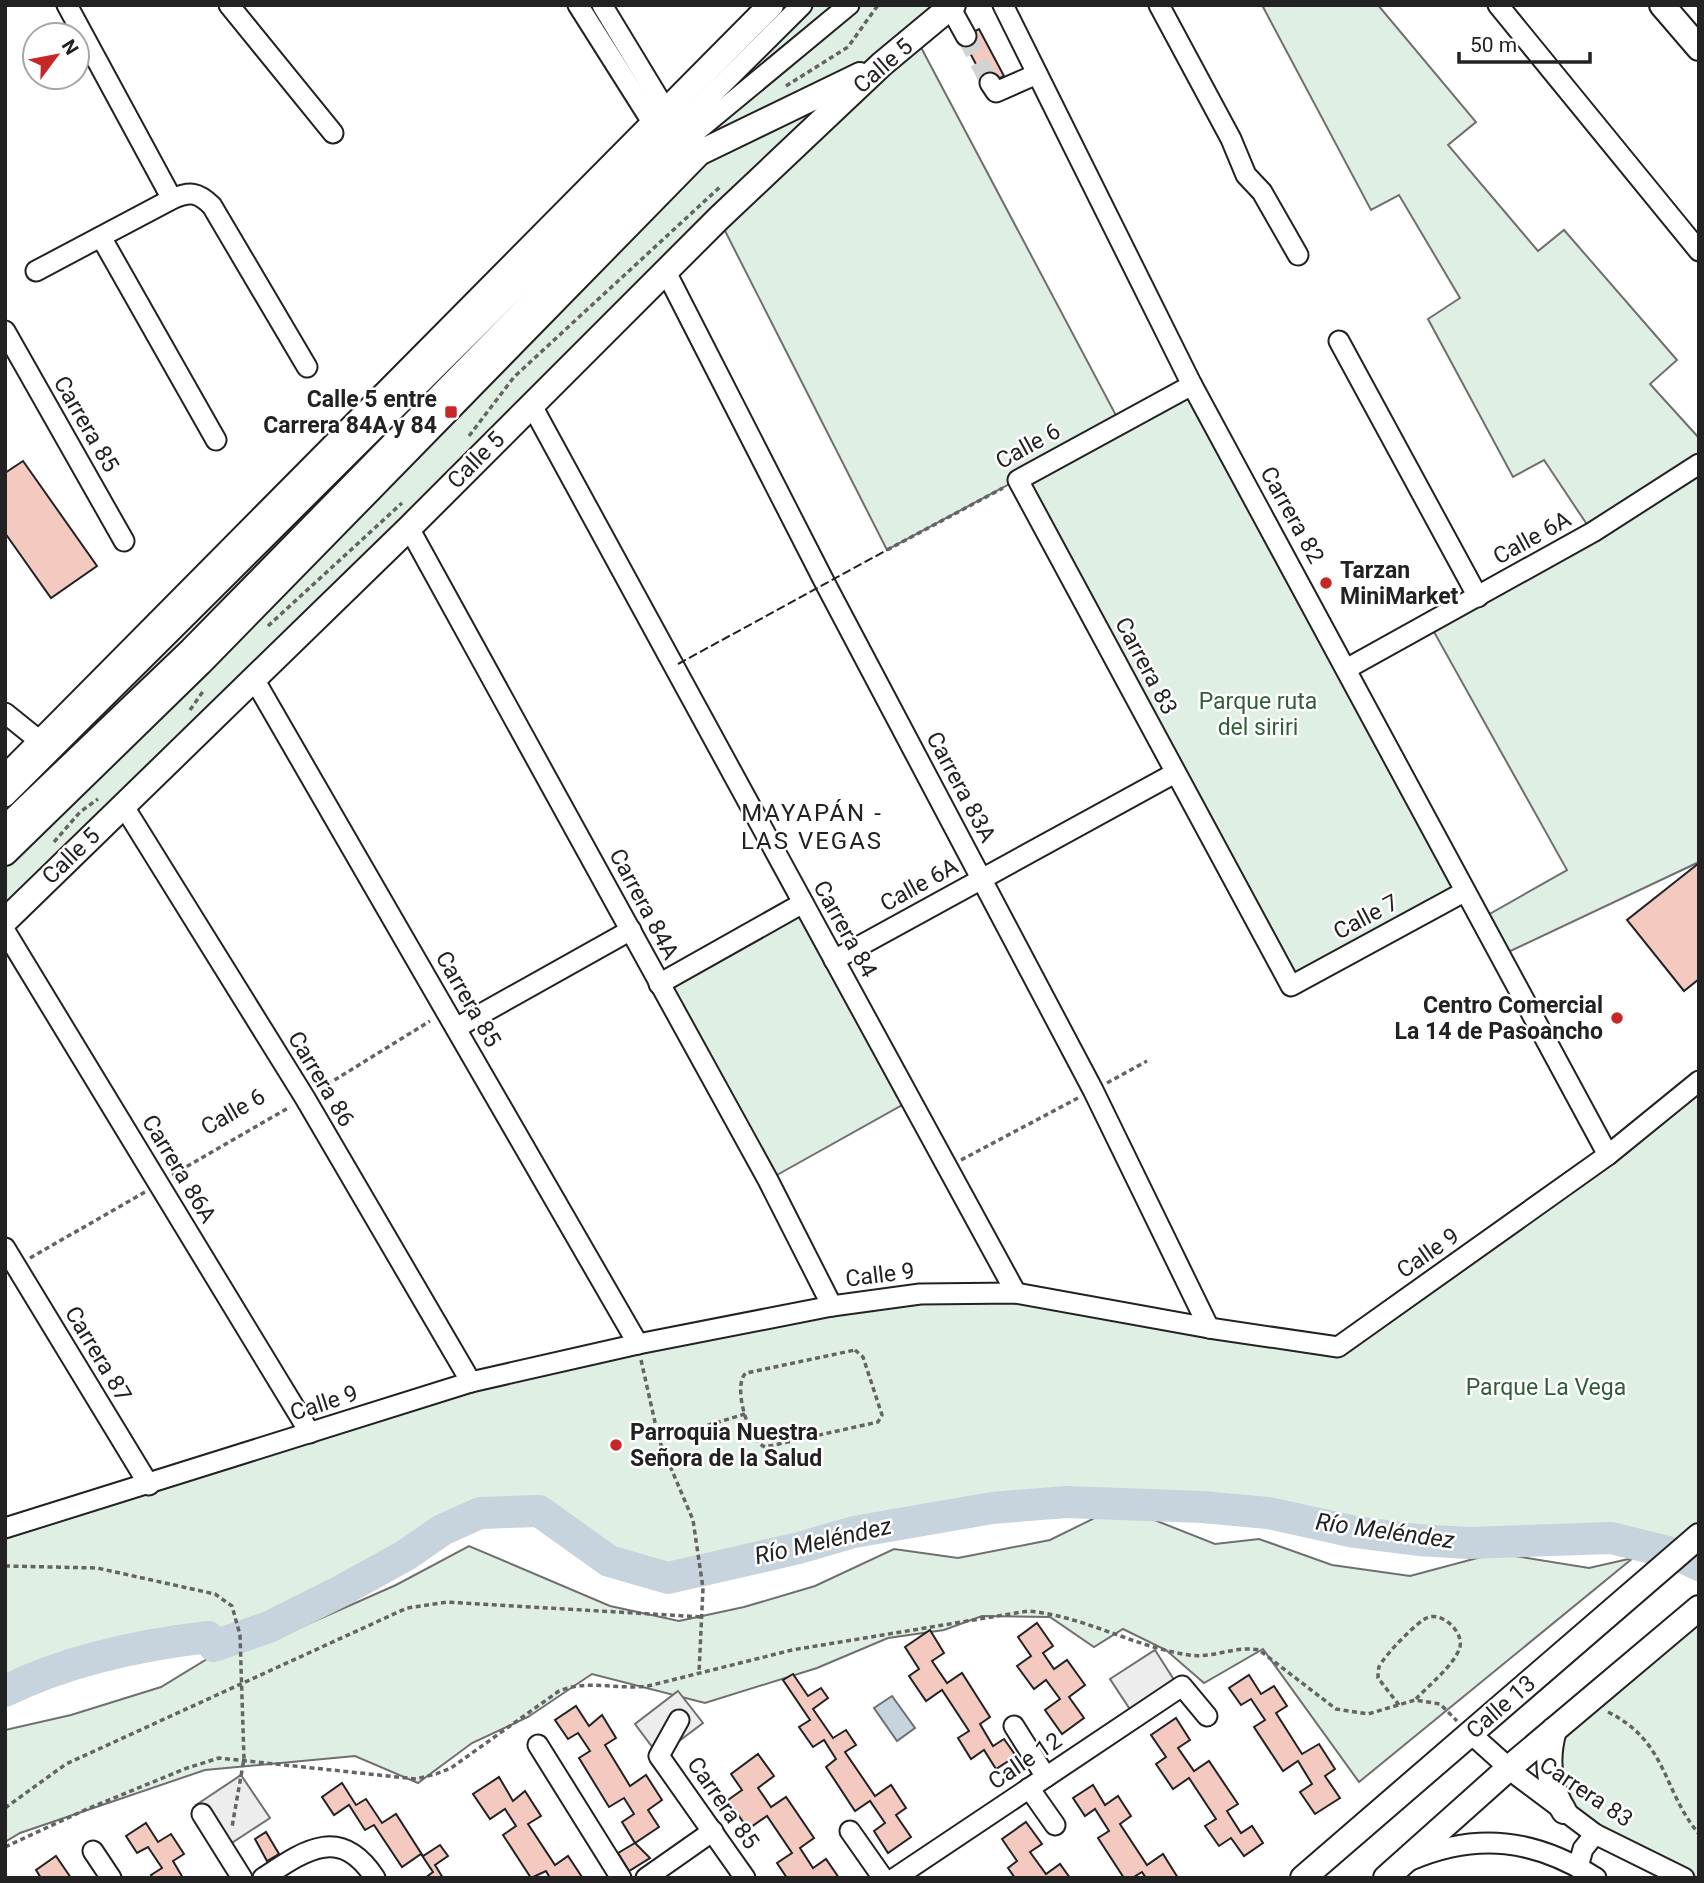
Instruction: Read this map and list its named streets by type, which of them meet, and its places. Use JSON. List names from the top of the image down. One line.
{"streets":{"main road":["Calle 5","Calle 13"],"street":["Carrera 85","Calle 6","Carrera 82","Calle 6A","Carrera 83","Carrera 83A","Carrera 84A","Calle 7","Carrera 84","Carrera 86","Carrera 86A","Calle 9","Carrera 87","Calle 12"]},"crossings":[["Calle 5","Carrera 85"],["Calle 5","Carrera 83A"],["Calle 5","Carrera 84A"],["Calle 5","Carrera 84"],["Calle 5","Carrera 86"],["Carrera 85","Calle 6"],["Carrera 85","Calle 9"],["Calle 6","Carrera 82"],["Calle 6","Carrera 83"],["Calle 6","Carrera 86"],["Calle 6","Carrera 86A"],["Calle 6","Carrera 87"],["Carrera 82","Calle 6A"],["Carrera 82","Calle 7"],["Carrera 82","Calle 9"],["Calle 6A","Carrera 83"],["Calle 6A","Carrera 83A"],["Calle 6A","Carrera 84"],["Carrera 83","Calle 7"],["Carrera 83","Calle 13"],["Carrera 83A","Calle 9"],["Carrera 84A","Calle 9"],["Carrera 84","Calle 9"],["Carrera 86","Calle 9"],["Carrera 86A","Calle 9"],["Calle 9","Carrera 87"]],"districts":["MAYAPÁN - LAS VEGAS"],"water":["Río Meléndez"],"parks":["Parque ruta del siriri","Parque La Vega"],"places":{"transit":["Calle 5 entre Carrera 84A y 84"],"other":["Tarzan MiniMarket","Centro Comercial La 14 de Pasoancho","Parroquia Nuestra Señora de la Salud"]},"scale_bar":"50 m","north":"top right"}
